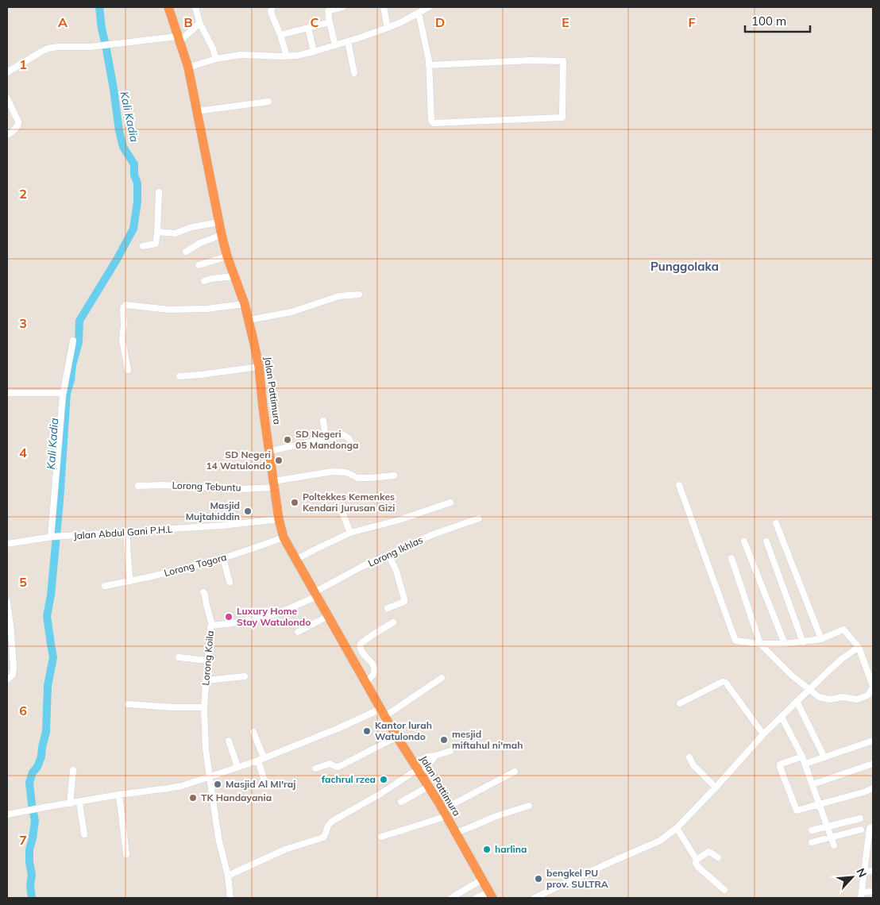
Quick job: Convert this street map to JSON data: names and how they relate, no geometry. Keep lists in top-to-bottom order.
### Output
{
  "streets": {
    "highway": ["Jalan Pattimura"],
    "street": [
      "Lorong Tebuntu",
      "Jalan Abdul Gani P.H.L",
      "Lorong Ikhlas",
      "Lorong Togora",
      "Lorong Koila"
    ]
  },
  "crossings": [
    ["Jalan Pattimura", "Lorong Tebuntu"],
    ["Jalan Pattimura", "Jalan Abdul Gani P.H.L"],
    ["Jalan Pattimura", "Lorong Ikhlas"],
    ["Jalan Pattimura", "Lorong Togora"],
    ["Jalan Pattimura", "Lorong Koila"],
    ["Lorong Ikhlas", "Lorong Koila"]
  ],
  "districts": ["Punggolaka"],
  "water": ["Kali Kadia"],
  "places": [
    "SD Negeri 05 Mandonga",
    "SD Negeri 14 Watulondo",
    "Poltekkes Kemenkes Kendari Jurusan Gizi",
    "Masjid Mujtahiddin",
    "Luxury Home Stay Watulondo",
    "Kantor lurah Watulondo",
    "mesjid miftahul ni'mah",
    "fachrul rzea",
    "Masjid Al MI'raj",
    "TK Handayania",
    "harlina",
    "bengkel PU prov. SULTRA"
  ],
  "scale_bar": "100 m",
  "north": "top right",
  "grid": {
    "columns": [
      "A",
      "B",
      "C",
      "D",
      "E",
      "F"
    ],
    "rows": [
      "1",
      "2",
      "3",
      "4",
      "5",
      "6",
      "7"
    ]
  }
}
